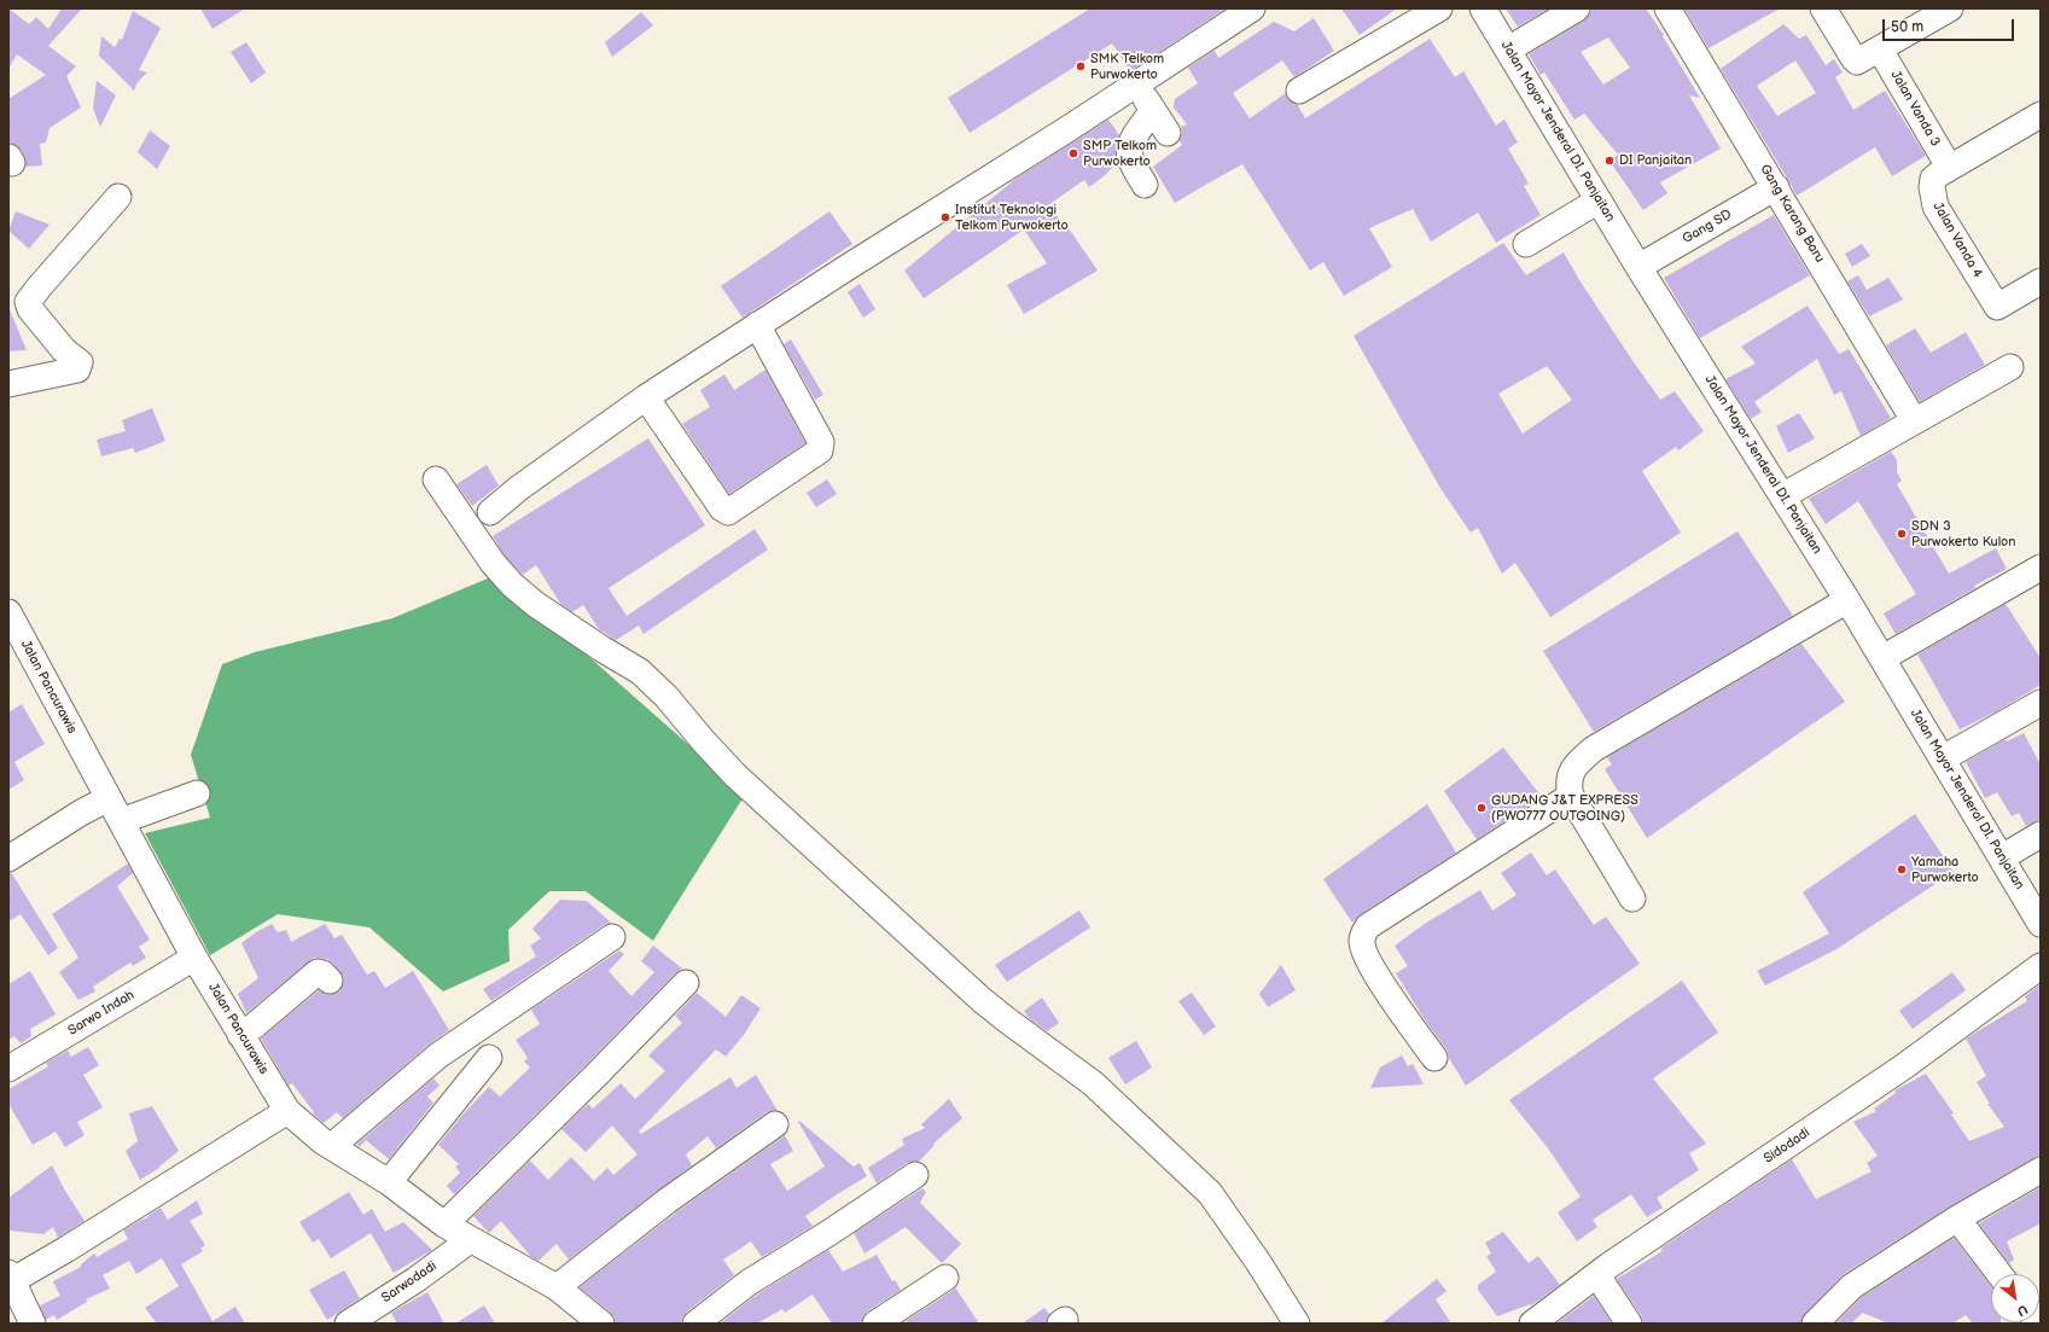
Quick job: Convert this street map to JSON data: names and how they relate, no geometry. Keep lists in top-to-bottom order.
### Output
{
  "streets": {
    "street": [
      "Jalan Vanda 3",
      "Jalan Mayor Jenderal DI. Panjaitan",
      "Gang Karang Baru",
      "Gang SD",
      "Jalan Vanda 4",
      "Jalan Pancurawis",
      "Sarwo Indah",
      "Sidodadi",
      "Sarwodadi"
    ]
  },
  "crossings": [
    ["Jalan Vanda 3", "Jalan Vanda 4"],
    ["Jalan Mayor Jenderal DI. Panjaitan", "Gang SD"],
    ["Gang Karang Baru", "Gang SD"],
    ["Jalan Pancurawis", "Sarwo Indah"],
    ["Jalan Pancurawis", "Sarwodadi"]
  ],
  "places": [
    "SMK Telkom Purwokerto",
    "SMP Telkom Purwokerto",
    "DI Panjaitan",
    "Institut Teknologi Telkom Purwokerto",
    "SDN 3 Purwokerto Kulon",
    "GUDANG J&T EXPRESS (PWO777 OUTGOING)",
    "Yamaha Purwokerto"
  ],
  "scale_bar": "50 m",
  "north": "bottom right"
}
